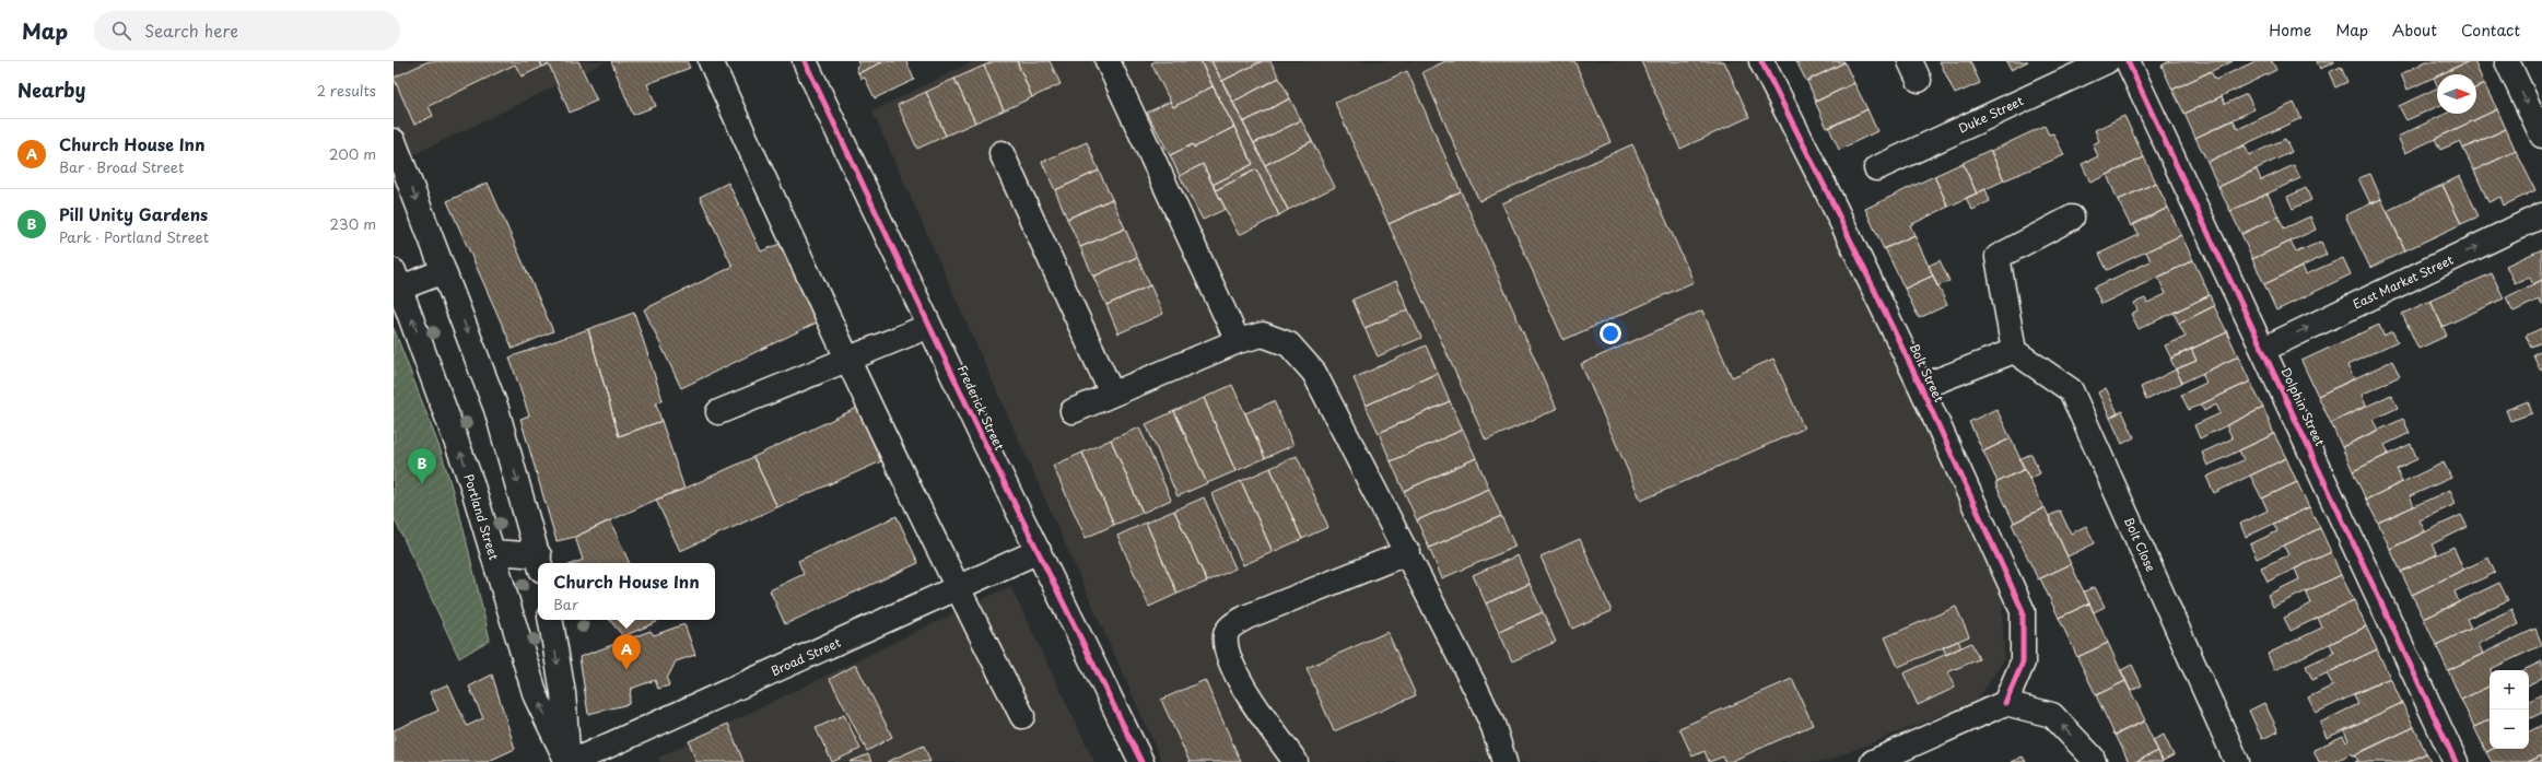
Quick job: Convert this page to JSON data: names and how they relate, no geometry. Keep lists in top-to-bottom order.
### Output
{
  "streets": {
    "street": [
      "Duke Street",
      "East Market Street",
      "Bolt Street",
      "Dolphin Street",
      "Frederick Street",
      "Portland Street",
      "Bolt Close",
      "Broad Street"
    ]
  },
  "crossings": [
    ["East Market Street", "Dolphin Street"],
    ["Frederick Street", "Broad Street"]
  ],
  "one_way": ["East Market Street"],
  "north": "right",
  "page": {
    "header": "Map",
    "search": "Search here",
    "nav": [
      "Home",
      "Map",
      "About",
      "Contact"
    ],
    "heading": ["Nearby", "2 results"],
    "list": [
      {
        "mark": "A",
        "name": "Church House Inn",
        "note": "Bar · Broad Street",
        "value": "200 m"
      },
      {
        "mark": "B",
        "name": "Pill Unity Gardens",
        "note": "Park · Portland Street",
        "value": "230 m"
      }
    ],
    "pins": ["B", "A"],
    "popup": ["Church House Inn", "Bar"],
    "map_buttons": ["+", "−"]
  }
}
